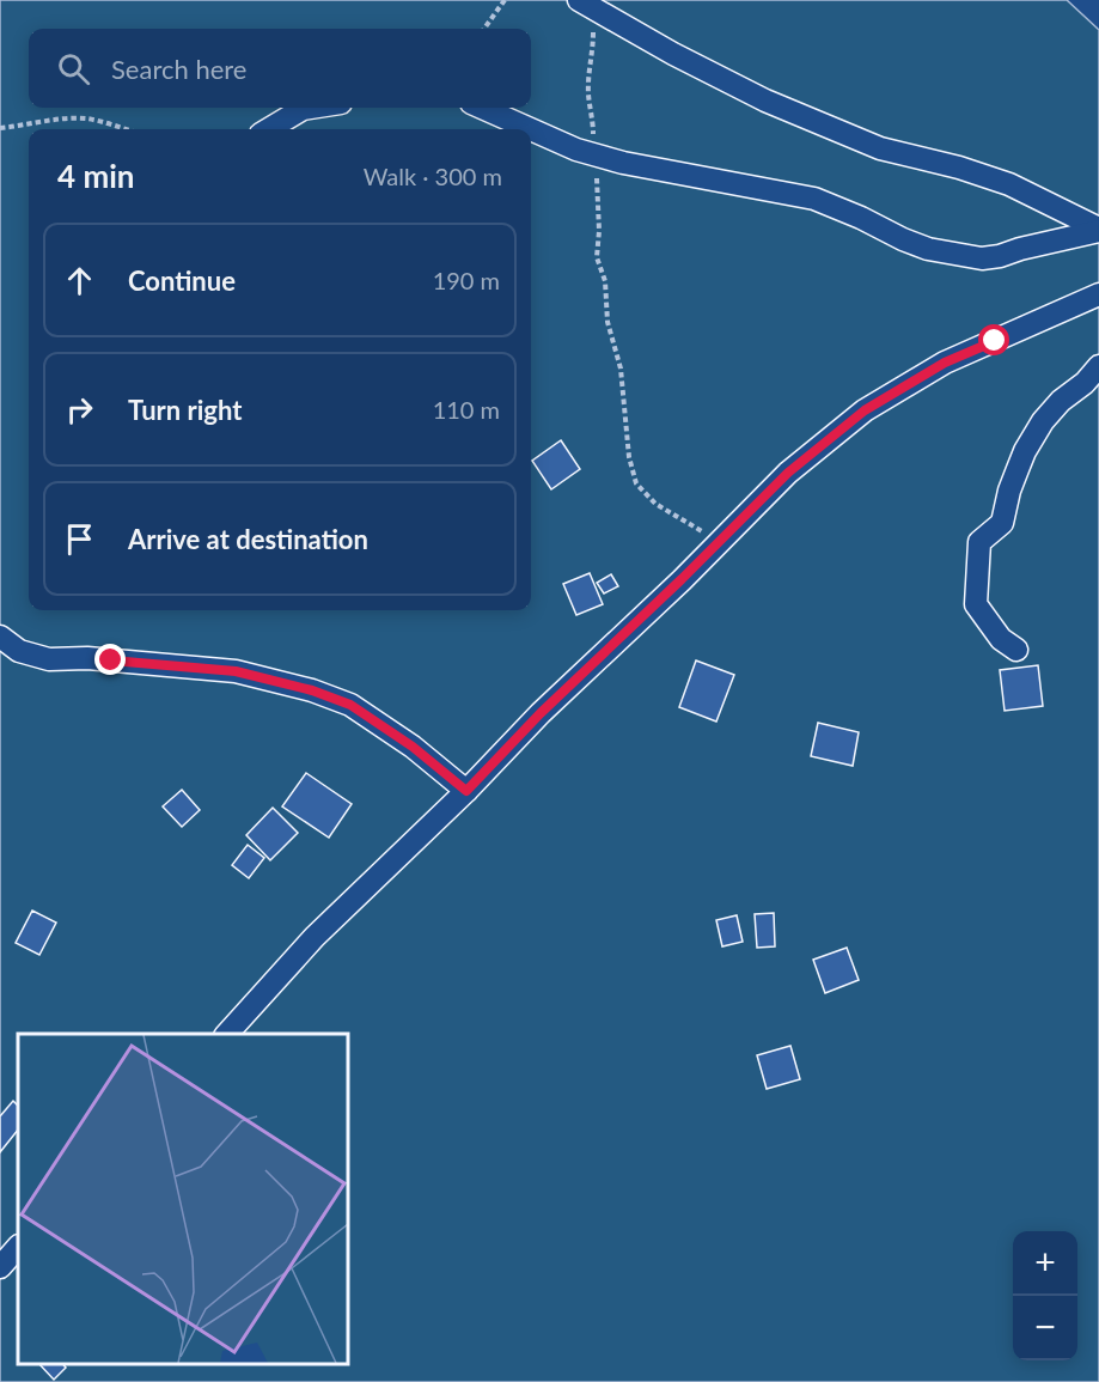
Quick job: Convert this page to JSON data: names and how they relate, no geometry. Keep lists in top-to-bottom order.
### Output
{
  "page": {
    "search": "Search here",
    "heading": ["4 min", "Walk · 300 m"],
    "list": [
      ["Continue", "190 m"],
      ["Turn right", "110 m"],
      "Arrive at destination"
    ],
    "map_buttons": ["+", "−"]
  }
}
